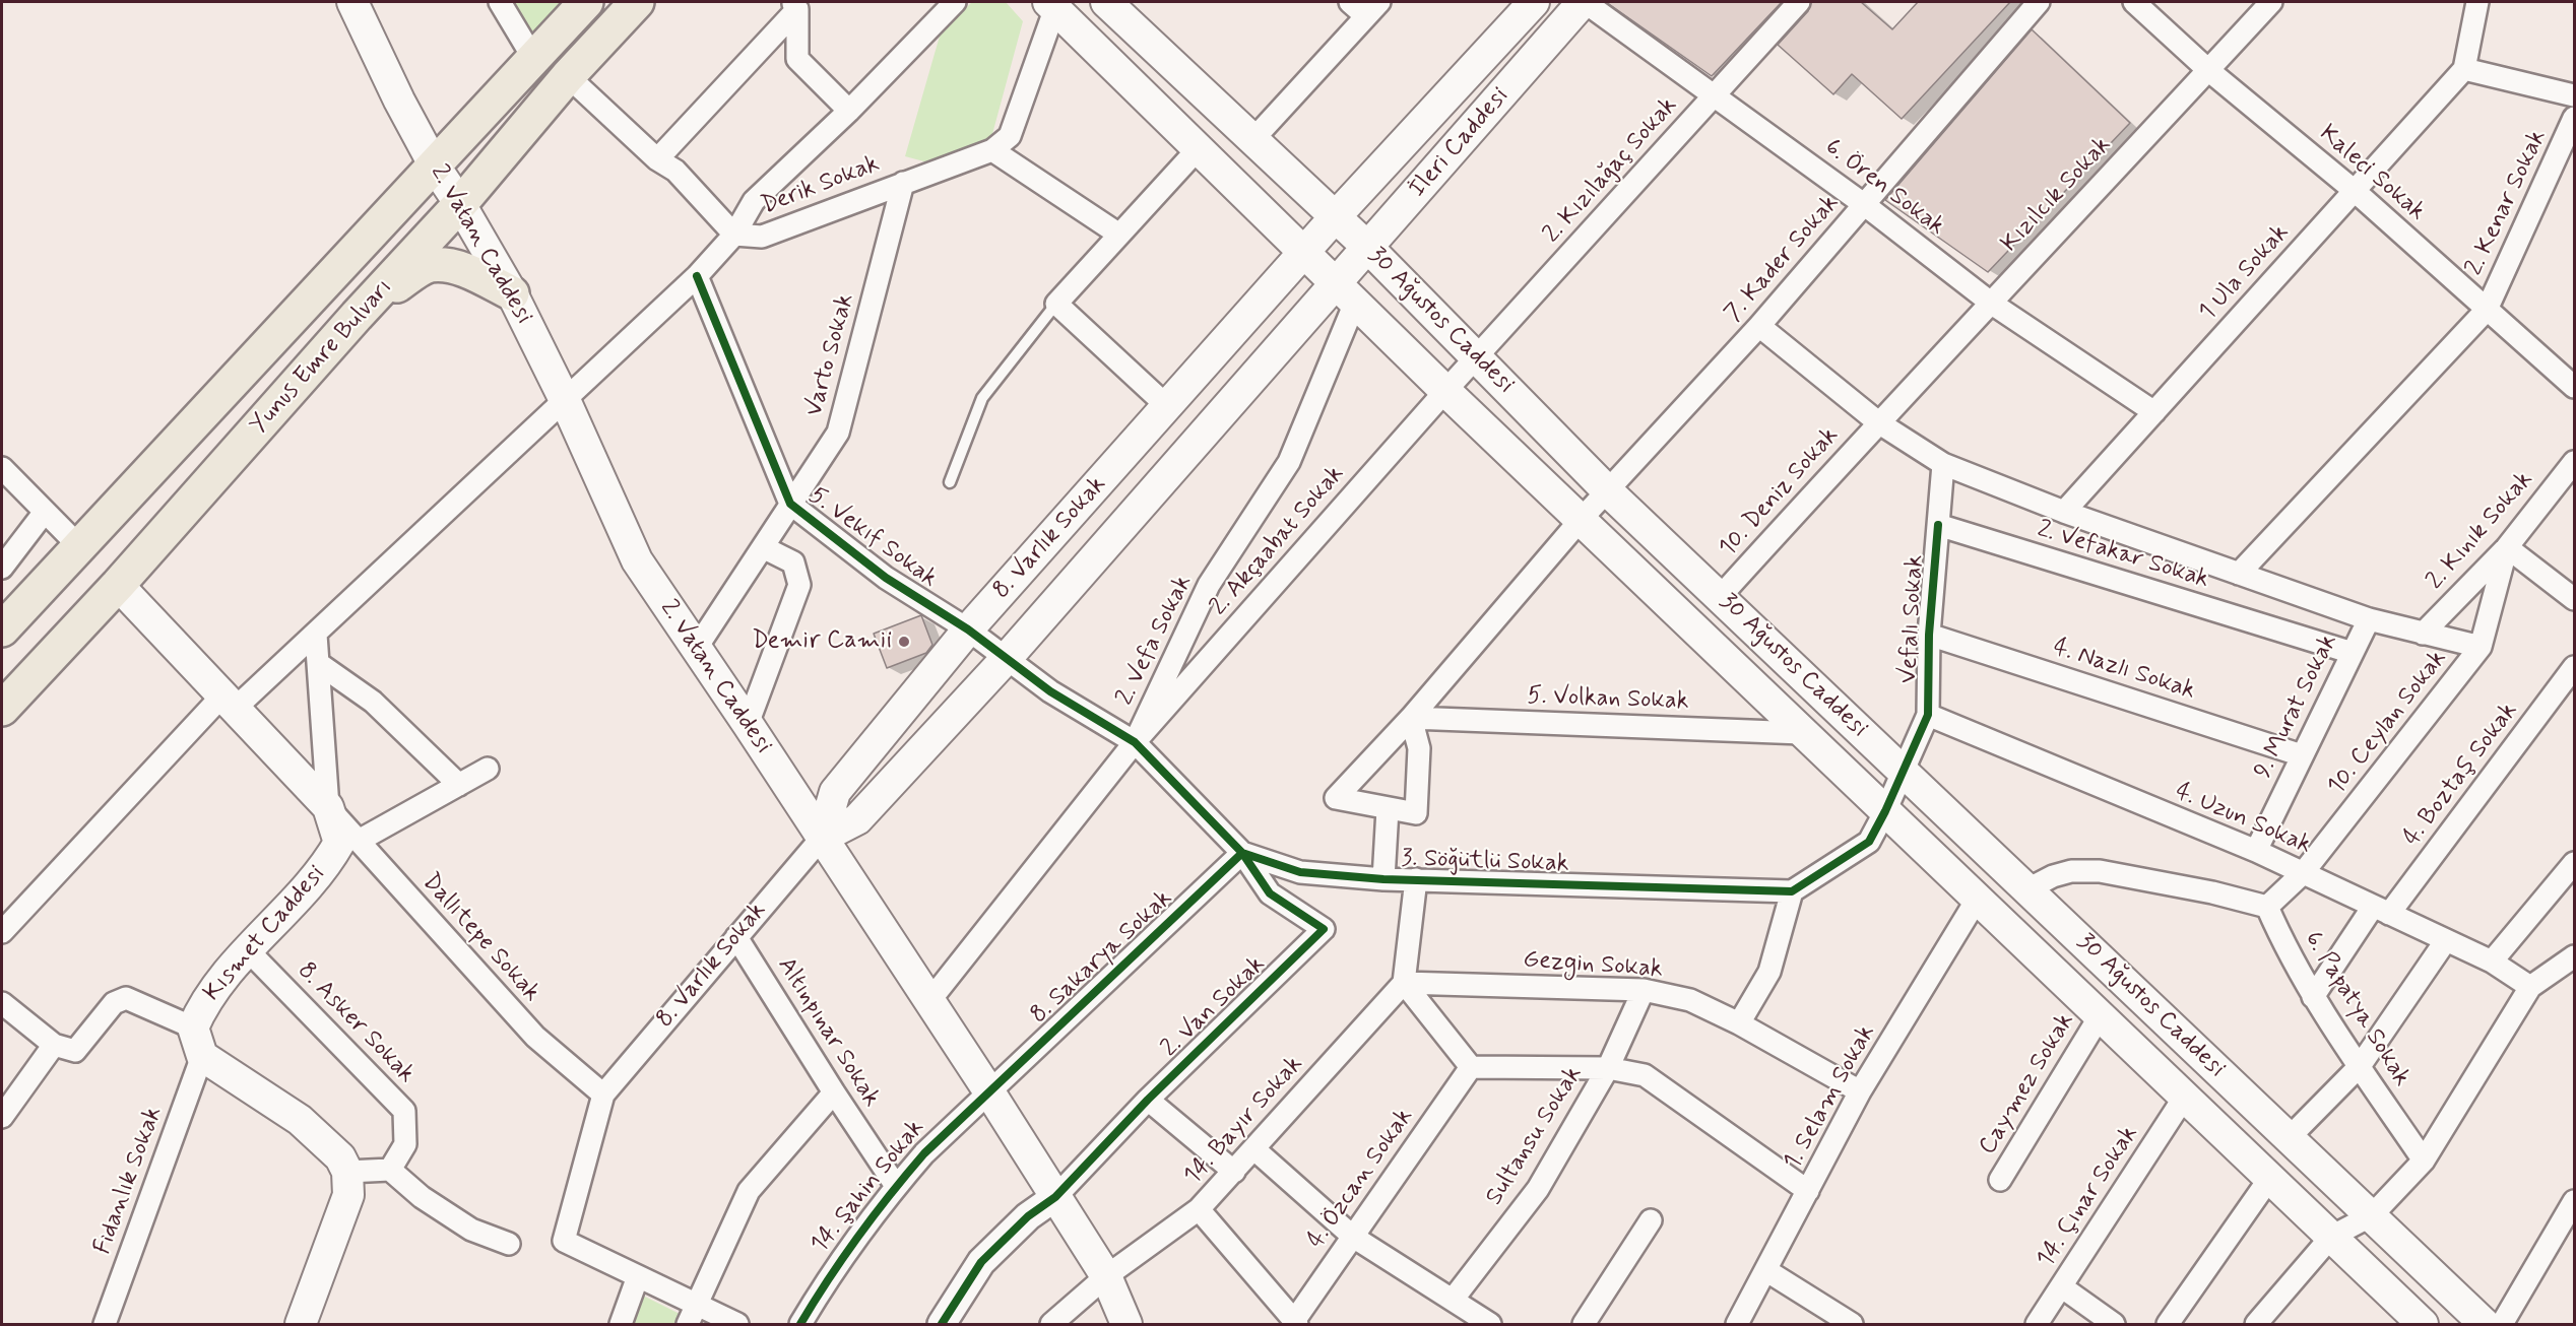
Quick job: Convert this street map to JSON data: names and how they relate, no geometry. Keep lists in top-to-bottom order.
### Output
{
  "streets": {
    "main road": [
      "İleri Caddesi",
      "2. Vatan Caddesi",
      "30 Ağustos Caddesi",
      "Yunus Emre Bulvarı",
      "8. Varlık Sokak",
      "Kısmet Caddesi"
    ],
    "street": [
      "2. Kızılağaç Sokak",
      "Kaleci Sokak",
      "Derik Sokak",
      "6. Ören Sokak",
      "Kızılcık Sokak",
      "2. Kenar Sokak",
      "7. Kader Sokak",
      "1 Ula Sokak",
      "Varto Sokak",
      "10. Deniz Sokak",
      "2. Kınık Sokak",
      "5. Vekıf Sokak",
      "2. Akçaabat Sokak",
      "2. Vefakar Sokak",
      "Vefalı Sokak",
      "2. Vefa Sokak",
      "4. Nazlı Sokak",
      "5. Volkan Sokak",
      "9. Murat Sokak",
      "10. Ceylan Sokak",
      "4. Boztaş Sokak",
      "4. Uzun Sokak",
      "3. Söğütlü Sokak",
      "Dallıtepe Sokak",
      "8. Sakarya Sokak",
      "Gezgin Sokak",
      "2. Van Sokak",
      "6. Papatya Sokak",
      "8. Asker Sokak",
      "Altınpınar Sokak",
      "Caymez Sokak",
      "1. Selam Sokak",
      "14. Bayır Sokak",
      "Sultansu Sokak",
      "4. Özcan Sokak",
      "Fidanlık Sokak",
      "14. Şahin Sokak",
      "14. Çınar Sokak"
    ]
  },
  "crossings": [
    ["İleri Caddesi", "6. Ören Sokak"],
    ["İleri Caddesi", "30 Ağustos Caddesi"],
    ["İleri Caddesi", "8. Varlık Sokak"],
    ["İleri Caddesi", "2. Vefa Sokak"],
    ["2. Kızılağaç Sokak", "6. Ören Sokak"],
    ["2. Kızılağaç Sokak", "30 Ağustos Caddesi"],
    ["2. Kızılağaç Sokak", "2. Akçaabat Sokak"],
    ["Kaleci Sokak", "Kızılcık Sokak"],
    ["Kaleci Sokak", "2. Kenar Sokak"],
    ["Kaleci Sokak", "1 Ula Sokak"],
    ["Derik Sokak", "2. Vatan Caddesi"],
    ["Derik Sokak", "30 Ağustos Caddesi"],
    ["Derik Sokak", "Varto Sokak"],
    ["Derik Sokak", "5. Vekıf Sokak"],
    ["Derik Sokak", "Kısmet Caddesi"],
    ["6. Ören Sokak", "Kızılcık Sokak"],
    ["6. Ören Sokak", "7. Kader Sokak"],
    ["6. Ören Sokak", "1 Ula Sokak"],
    ["Kızılcık Sokak", "10. Deniz Sokak"],
    ["2. Vatan Caddesi", "Varto Sokak"],
    ["2. Vatan Caddesi", "Yunus Emre Bulvarı"],
    ["2. Vatan Caddesi", "8. Varlık Sokak"],
    ["2. Vatan Caddesi", "2. Vefa Sokak"],
    ["2. Vatan Caddesi", "8. Sakarya Sokak"],
    ["2. Vatan Caddesi", "2. Van Sokak"],
    ["2. Vatan Caddesi", "14. Bayır Sokak"],
    ["2. Vatan Caddesi", "14. Şahin Sokak"],
    ["7. Kader Sokak", "30 Ağustos Caddesi"],
    ["30 Ağustos Caddesi", "10. Deniz Sokak"],
    ["30 Ağustos Caddesi", "8. Varlık Sokak"],
    ["30 Ağustos Caddesi", "2. Akçaabat Sokak"],
    ["30 Ağustos Caddesi", "2. Vefa Sokak"],
    ["30 Ağustos Caddesi", "5. Volkan Sokak"],
    ["30 Ağustos Caddesi", "Caymez Sokak"],
    ["30 Ağustos Caddesi", "1. Selam Sokak"],
    ["30 Ağustos Caddesi", "14. Çınar Sokak"],
    ["Varto Sokak", "5. Vekıf Sokak"],
    ["Yunus Emre Bulvarı", "Kısmet Caddesi"],
    ["2. Kınık Sokak", "10. Ceylan Sokak"],
    ["5. Vekıf Sokak", "8. Varlık Sokak"],
    ["5. Vekıf Sokak", "2. Akçaabat Sokak"],
    ["5. Vekıf Sokak", "2. Vefa Sokak"],
    ["5. Vekıf Sokak", "3. Söğütlü Sokak"],
    ["8. Varlık Sokak", "2. Vefa Sokak"],
    ["8. Varlık Sokak", "Dallıtepe Sokak"],
    ["8. Varlık Sokak", "Altınpınar Sokak"],
    ["2. Akçaabat Sokak", "2. Vefa Sokak"],
    ["2. Akçaabat Sokak", "3. Söğütlü Sokak"],
    ["2. Vefakar Sokak", "Vefalı Sokak"],
    ["2. Vefakar Sokak", "9. Murat Sokak"],
    ["Vefalı Sokak", "4. Nazlı Sokak"],
    ["Vefalı Sokak", "4. Uzun Sokak"],
    ["2. Vefa Sokak", "3. Söğütlü Sokak"],
    ["4. Nazlı Sokak", "9. Murat Sokak"],
    ["9. Murat Sokak", "4. Uzun Sokak"],
    ["10. Ceylan Sokak", "4. Uzun Sokak"],
    ["10. Ceylan Sokak", "6. Papatya Sokak"],
    ["4. Boztaş Sokak", "4. Uzun Sokak"],
    ["4. Boztaş Sokak", "6. Papatya Sokak"],
    ["3. Söğütlü Sokak", "8. Sakarya Sokak"],
    ["3. Söğütlü Sokak", "2. Van Sokak"],
    ["Kısmet Caddesi", "Dallıtepe Sokak"],
    ["Kısmet Caddesi", "8. Asker Sokak"],
    ["Kısmet Caddesi", "Fidanlık Sokak"],
    ["8. Sakarya Sokak", "2. Van Sokak"],
    ["8. Sakarya Sokak", "14. Şahin Sokak"],
    ["Gezgin Sokak", "1. Selam Sokak"],
    ["Gezgin Sokak", "14. Bayır Sokak"],
    ["Gezgin Sokak", "Sultansu Sokak"],
    ["Altınpınar Sokak", "14. Şahin Sokak"]
  ],
  "places": ["Demir Camii"]
}
